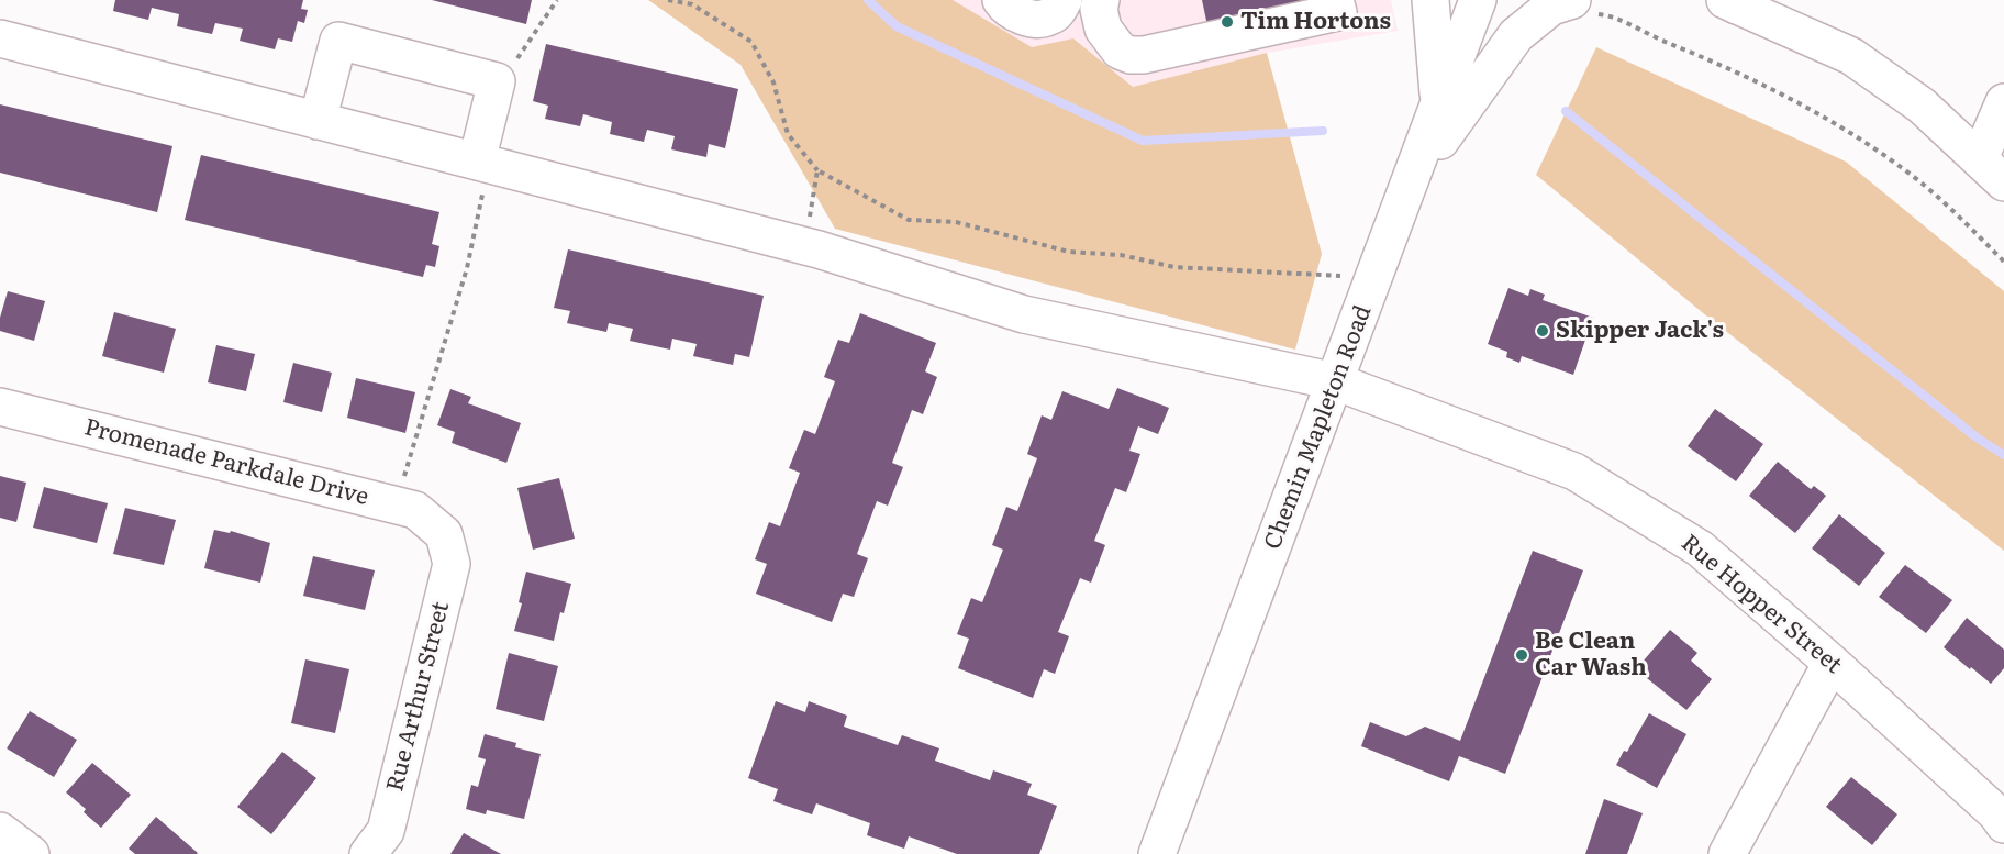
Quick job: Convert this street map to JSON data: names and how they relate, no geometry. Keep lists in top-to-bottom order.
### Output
{
  "streets": {
    "street": [
      "Chemin Mapleton Road",
      "Promenade Parkdale Drive",
      "Rue Hopper Street",
      "Rue Arthur Street"
    ]
  },
  "crossings": [
    ["Chemin Mapleton Road", "Rue Hopper Street"],
    ["Promenade Parkdale Drive", "Rue Arthur Street"]
  ],
  "places": ["Tim Hortons", "Skipper Jack's", "Be Clean Car Wash"]
}
